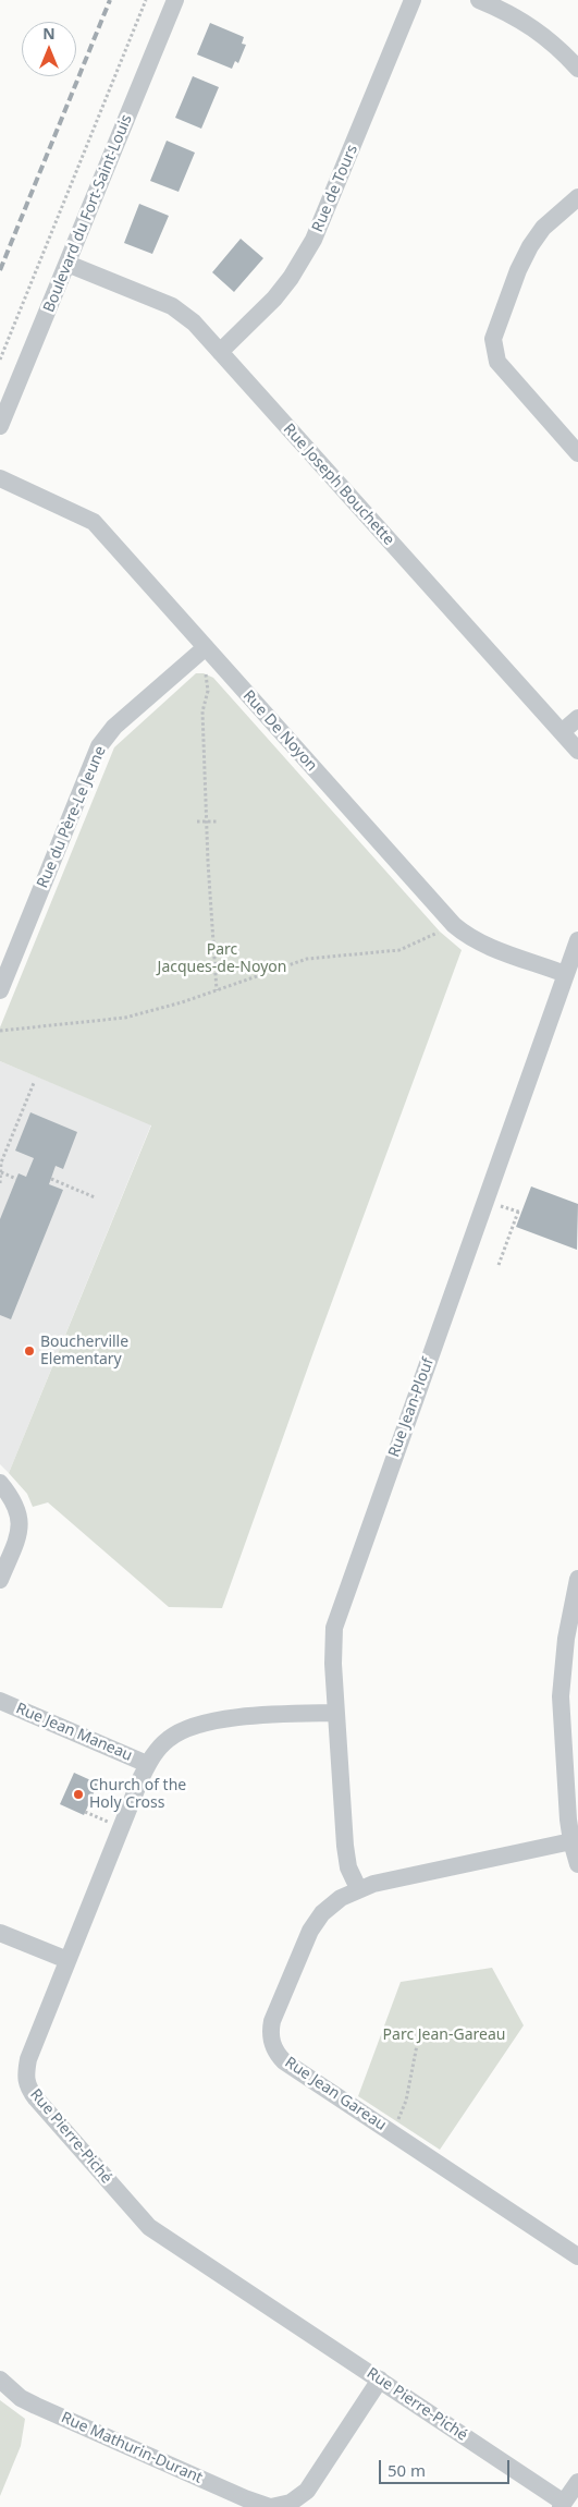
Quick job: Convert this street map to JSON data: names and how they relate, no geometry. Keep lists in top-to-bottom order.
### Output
{
  "streets": {
    "street": [
      "Rue de Tours",
      "Boulevard du Fort-Saint-Louis",
      "Rue Joseph Bouchette",
      "Rue De Noyon",
      "Rue du Père-Le Jeune",
      "Rue Jean-Plouf",
      "Rue Jean Maneau",
      "Rue Jean Gareau",
      "Rue Pierre-Piché",
      "Rue Mathurin-Durant"
    ]
  },
  "crossings": [
    ["Rue de Tours", "Rue Joseph Bouchette"],
    ["Boulevard du Fort-Saint-Louis", "Rue Joseph Bouchette"],
    ["Rue De Noyon", "Rue du Père-Le Jeune"],
    ["Rue De Noyon", "Rue Jean-Plouf"],
    ["Rue Jean-Plouf", "Rue Jean Gareau"],
    ["Rue Jean-Plouf", "Rue Pierre-Piché"],
    ["Rue Jean Maneau", "Rue Pierre-Piché"],
    ["Rue Pierre-Piché", "Rue Mathurin-Durant"]
  ],
  "parks": ["Parc Jacques-de-Noyon", "Parc Jean-Gareau"],
  "places": ["Boucherville Elementary", "Church of the Holy Cross"],
  "scale_bar": "50 m",
  "north": "top"
}
